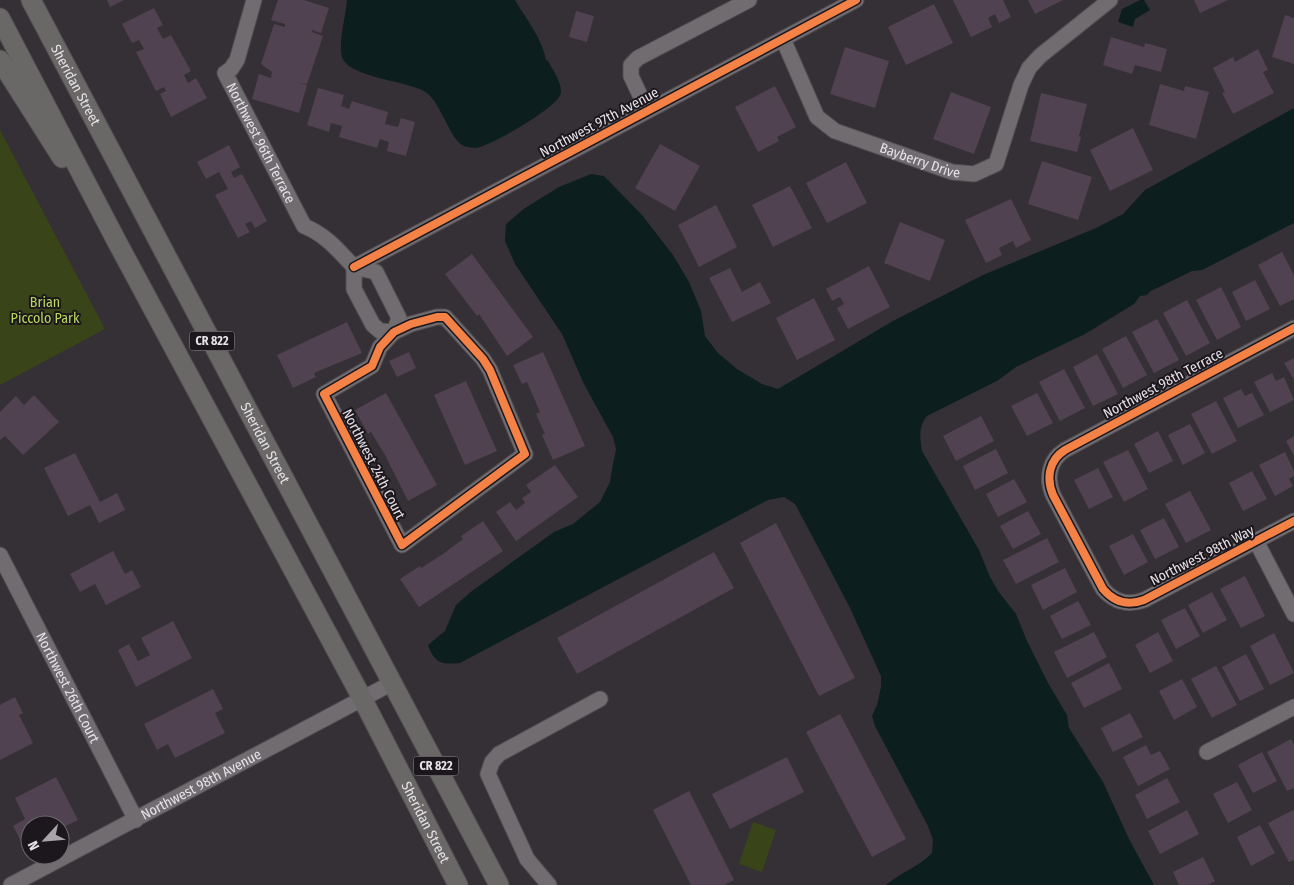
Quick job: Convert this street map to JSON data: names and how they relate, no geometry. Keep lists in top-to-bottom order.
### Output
{
  "streets": {
    "main road": ["Sheridan Street", "CR 822"],
    "street": [
      "Northwest 97th Avenue",
      "Northwest 96th Terrace",
      "Bayberry Drive",
      "Northwest 98th Terrace",
      "Northwest 24th Court",
      "Northwest 98th Way",
      "Northwest 26th Court",
      "Northwest 98th Avenue"
    ]
  },
  "crossings": [
    ["Sheridan Street", "Northwest 98th Avenue"],
    ["Northwest 97th Avenue", "Northwest 96th Terrace"],
    ["Northwest 97th Avenue", "Bayberry Drive"],
    ["Northwest 98th Terrace", "Northwest 98th Way"],
    ["Northwest 26th Court", "Northwest 98th Avenue"]
  ],
  "parks": ["Brian Piccolo Park"],
  "north": "bottom left"
}
